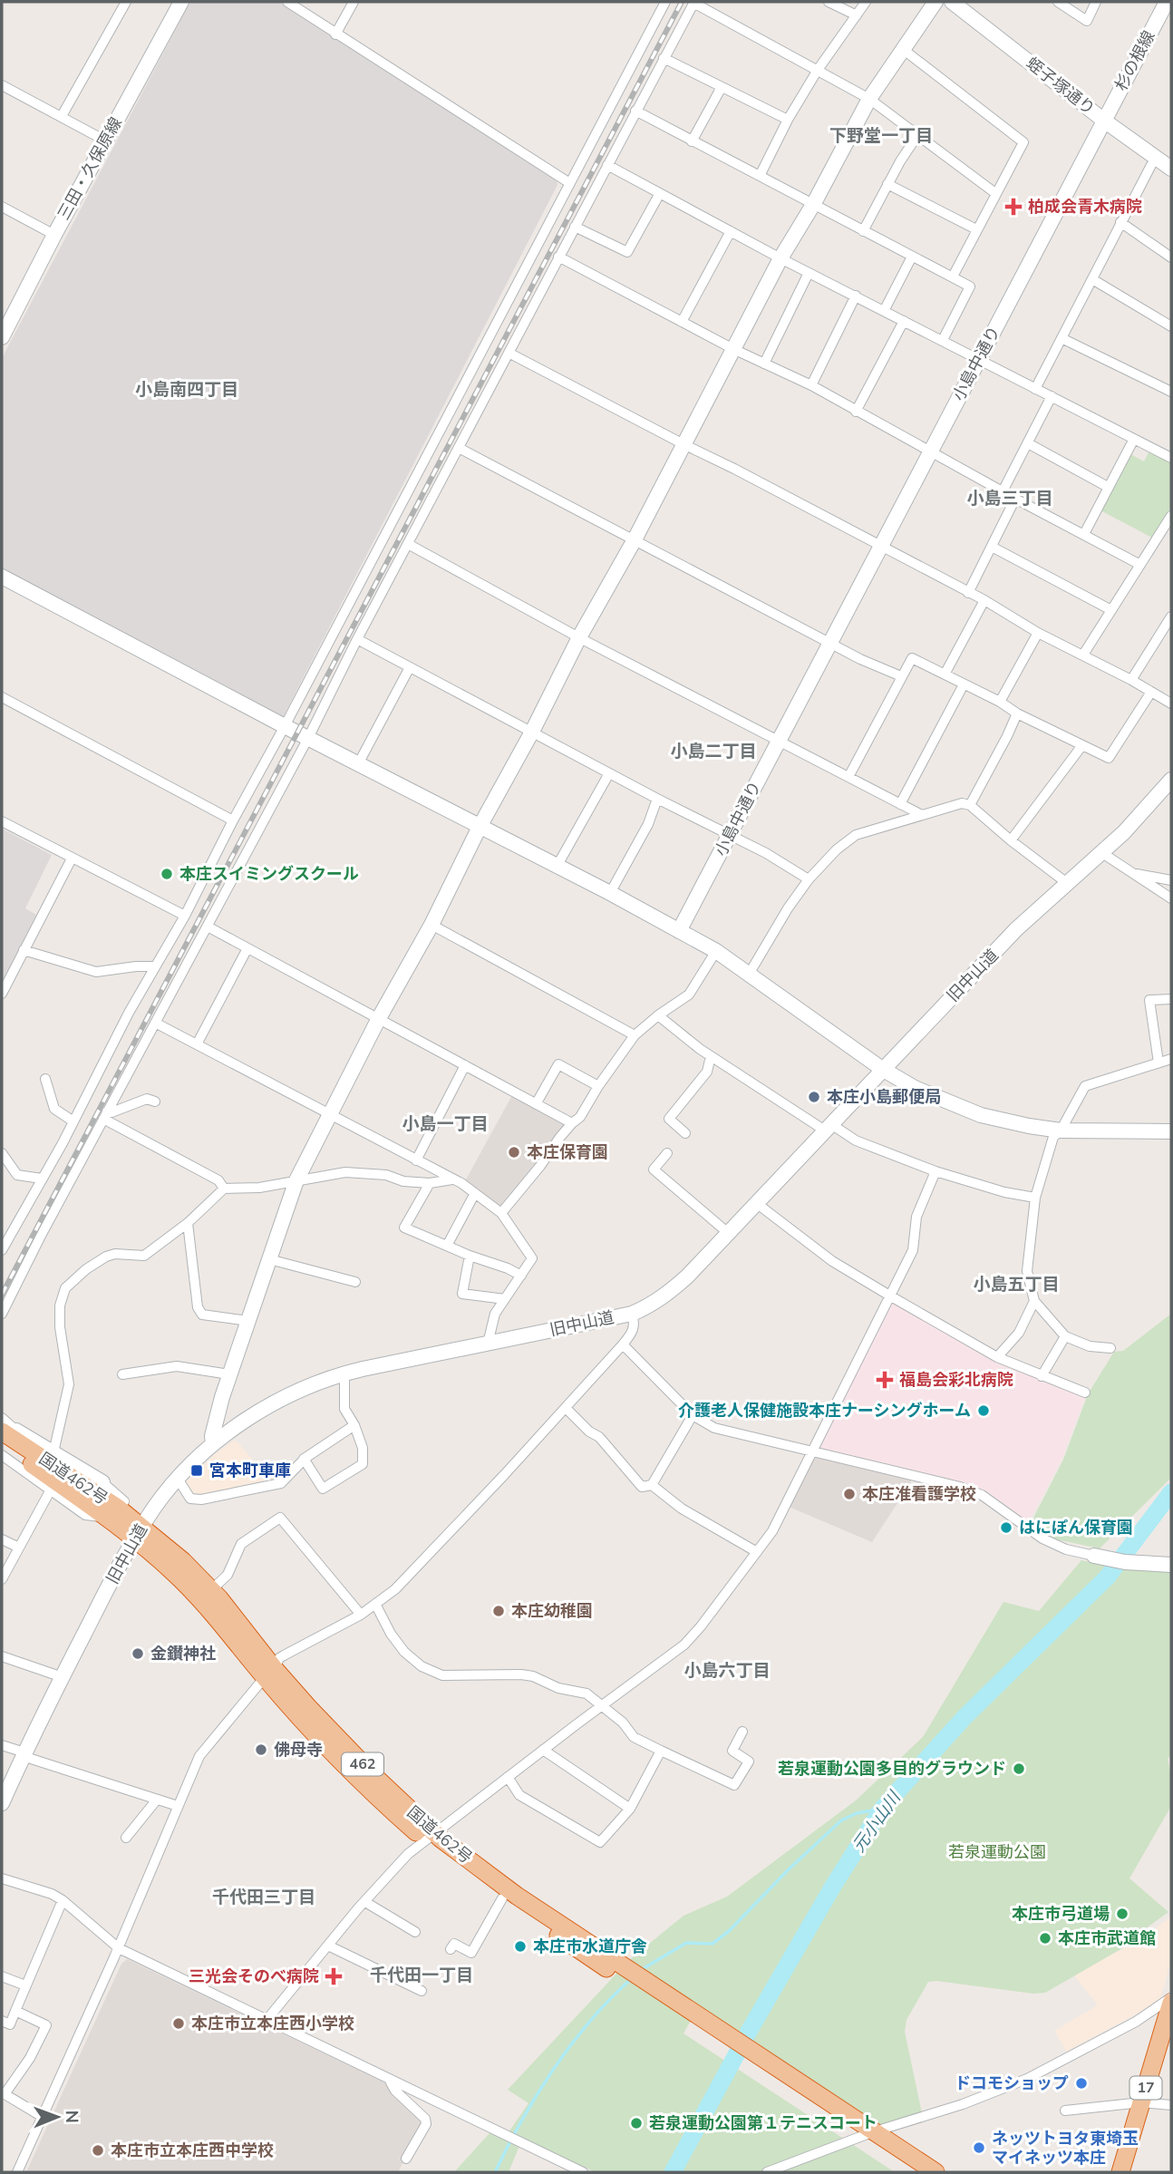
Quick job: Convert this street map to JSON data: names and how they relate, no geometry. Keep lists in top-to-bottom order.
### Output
{
  "streets": {
    "highway": ["国道462号", "462", "17"],
    "street": [
      "杉の根線",
      "蛭子塚通り",
      "三田・久保原線",
      "小島中通り",
      "旧中山道"
    ]
  },
  "crossings": [
    ["杉の根線", "蛭子塚通り"],
    ["杉の根線", "小島中通り"],
    ["蛭子塚通り", "小島中通り"],
    ["旧中山道", "国道462号"]
  ],
  "districts": [
    "下野堂一丁目",
    "小島南四丁目",
    "小島三丁目",
    "小島二丁目",
    "小島一丁目",
    "小島五丁目",
    "小島六丁目",
    "千代田三丁目",
    "千代田一丁目"
  ],
  "water": ["元小山川"],
  "parks": ["若泉運動公園"],
  "places": {
    "health": ["柏成会青木病院", "福島会彩北病院", "三光会そのべ病院"],
    "other": [
      "本庄スイミングスクール",
      "本庄小島郵便局",
      "本庄保育園",
      "介護老人保健施設本庄ナーシングホーム",
      "本庄准看護学校",
      "はにぽん保育園",
      "本庄幼稚園",
      "金鑚神社",
      "佛母寺",
      "若泉運動公園多目的グラウンド",
      "本庄市弓道場",
      "本庄市武道館",
      "本庄市水道庁舎",
      "本庄市立本庄西小学校",
      "ドコモショップ",
      "若泉運動公園第１テニスコート",
      "ネッツトヨタ東埼玉 マイネッツ本庄",
      "本庄市立本庄西中学校"
    ],
    "transit": ["宮本町車庫"]
  },
  "north": "right"
}
